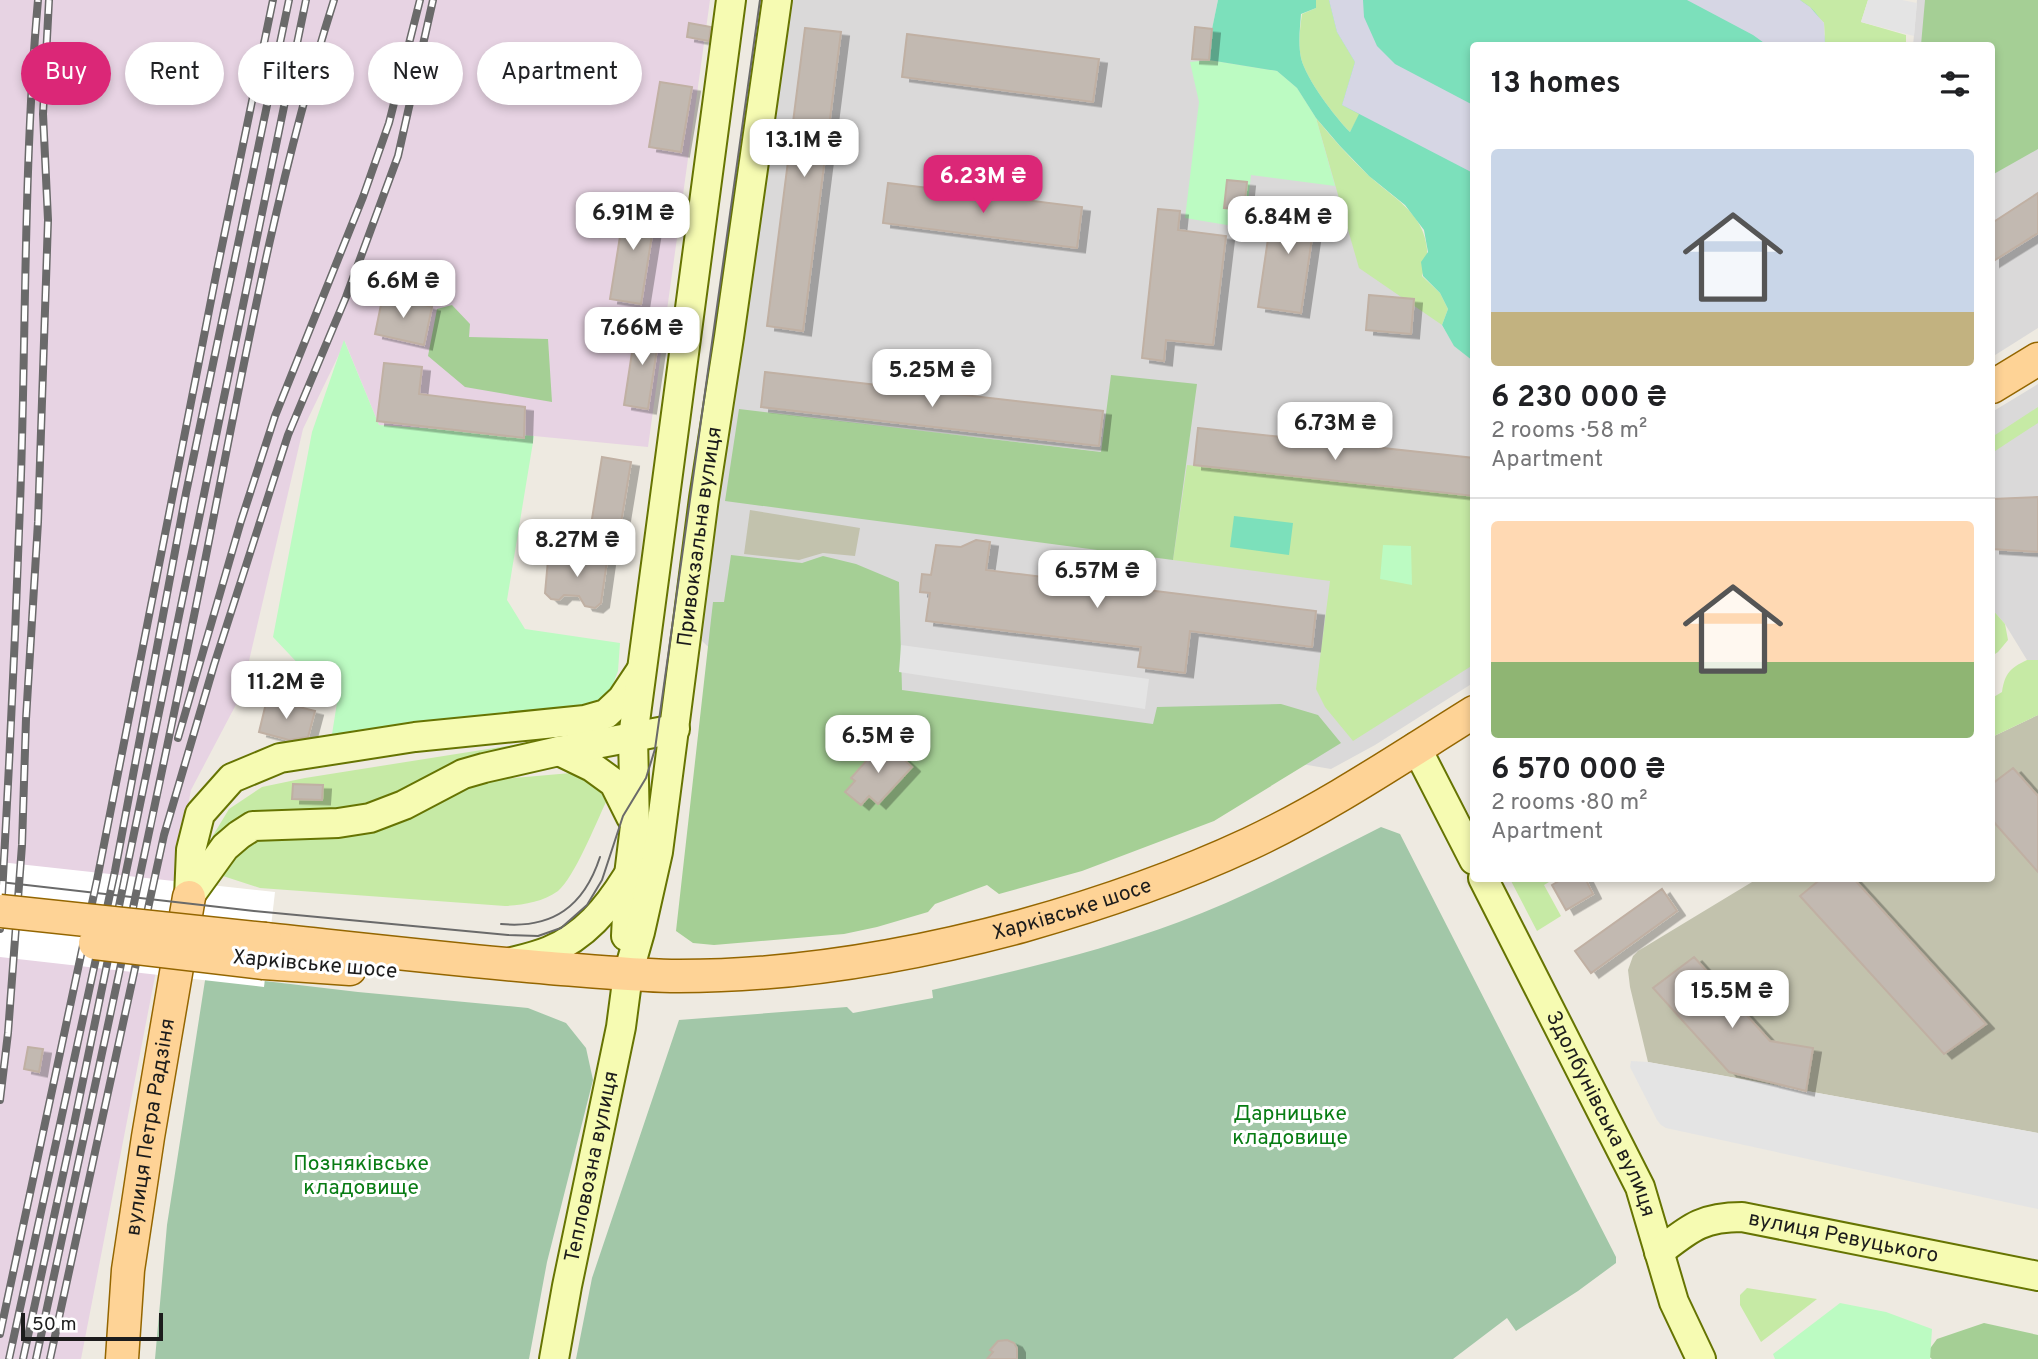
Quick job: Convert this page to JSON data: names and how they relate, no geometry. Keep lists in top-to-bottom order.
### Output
{
  "streets": {
    "main road": [
      "Привокзальна вулиця",
      "Харківське шосе",
      "Здолбунівська вулиця",
      "вулиця Петра Радзіня",
      "Тепловозна вулиця",
      "вулиця Ревуцького"
    ]
  },
  "crossings": [
    ["Привокзальна вулиця", "Харківське шосе"],
    ["Привокзальна вулиця", "вулиця Петра Радзіня"],
    ["Привокзальна вулиця", "Тепловозна вулиця"],
    ["Харківське шосе", "Тепловозна вулиця"],
    ["Здолбунівська вулиця", "вулиця Ревуцького"]
  ],
  "parks": ["Дарницьке кладовище", "Позняківське кладовище"],
  "scale_bar": "50 m",
  "page": {
    "chip": [
      "Buy",
      "Rent",
      "Filters",
      "New",
      "Apartment"
    ],
    "heading": "13 homes",
    "price": [
      "13.1M ₴",
      "6.23M ₴",
      "6.91M ₴",
      "6.84M ₴",
      "6.6M ₴",
      "7.66M ₴",
      "5.25M ₴",
      "6.73M ₴",
      "8.27M ₴",
      "6.57M ₴",
      "11.2M ₴",
      "6.5M ₴",
      "15.5M ₴"
    ],
    "list": [
      {
        "name": "6 230 000 ₴",
        "note": "2 rooms · 58 m² · Apartment"
      },
      {
        "name": "6 570 000 ₴",
        "note": "2 rooms · 80 m² · Apartment"
      }
    ],
    "scale": "50 m"
  }
}
